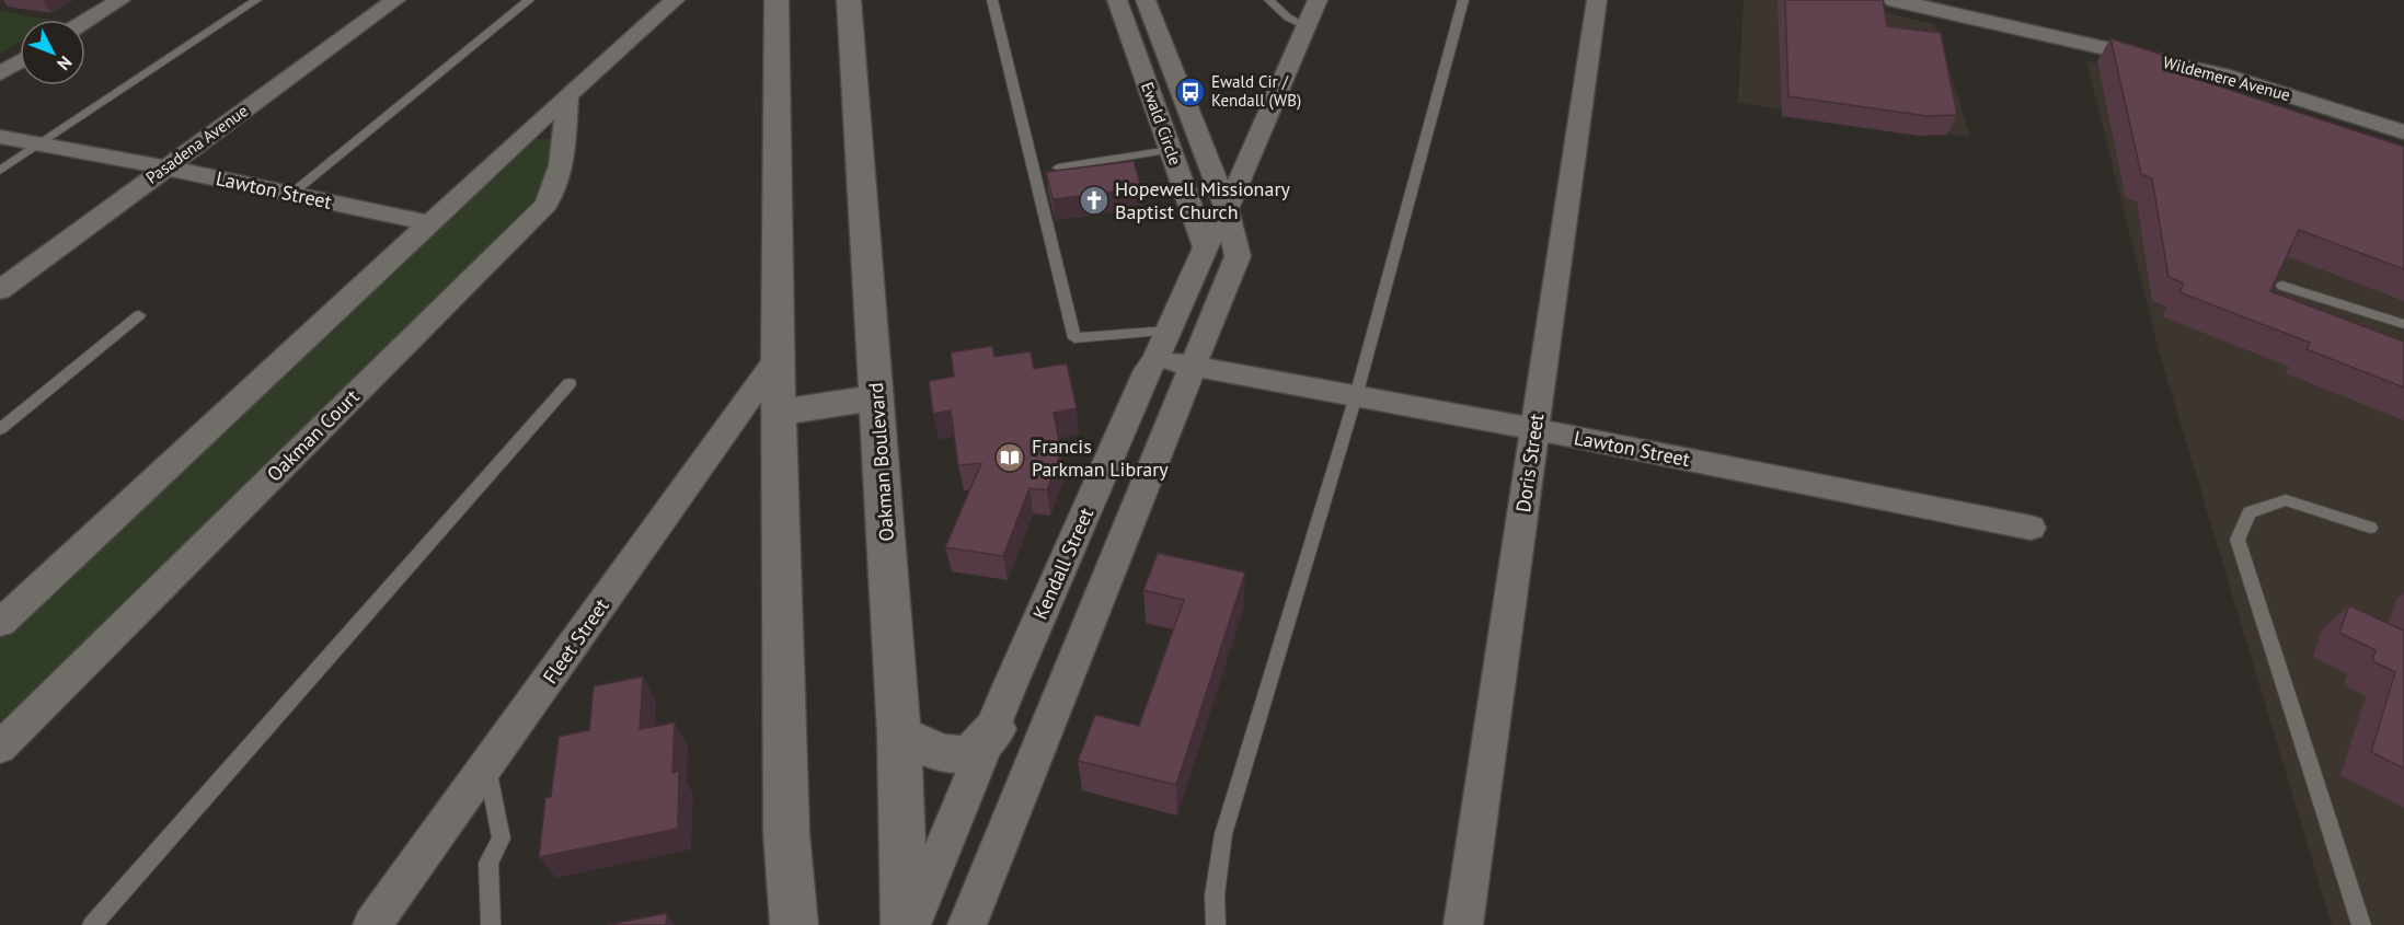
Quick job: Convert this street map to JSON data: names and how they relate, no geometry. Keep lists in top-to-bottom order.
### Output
{
  "streets": {
    "street": [
      "Wildemere Avenue",
      "Ewald Circle",
      "Pasadena Avenue",
      "Lawton Street",
      "Oakman Court",
      "Oakman Boulevard",
      "Doris Street",
      "Kendall Street",
      "Fleet Street"
    ]
  },
  "crossings": [
    ["Ewald Circle", "Kendall Street"],
    ["Pasadena Avenue", "Lawton Street"],
    ["Lawton Street", "Doris Street"],
    ["Lawton Street", "Kendall Street"]
  ],
  "places": {
    "bus stop": ["Ewald Cir / Kendall (WB)"],
    "church": ["Hopewell Missionary Baptist Church"],
    "library": ["Francis Parkman Library"]
  },
  "north": "bottom right"
}
